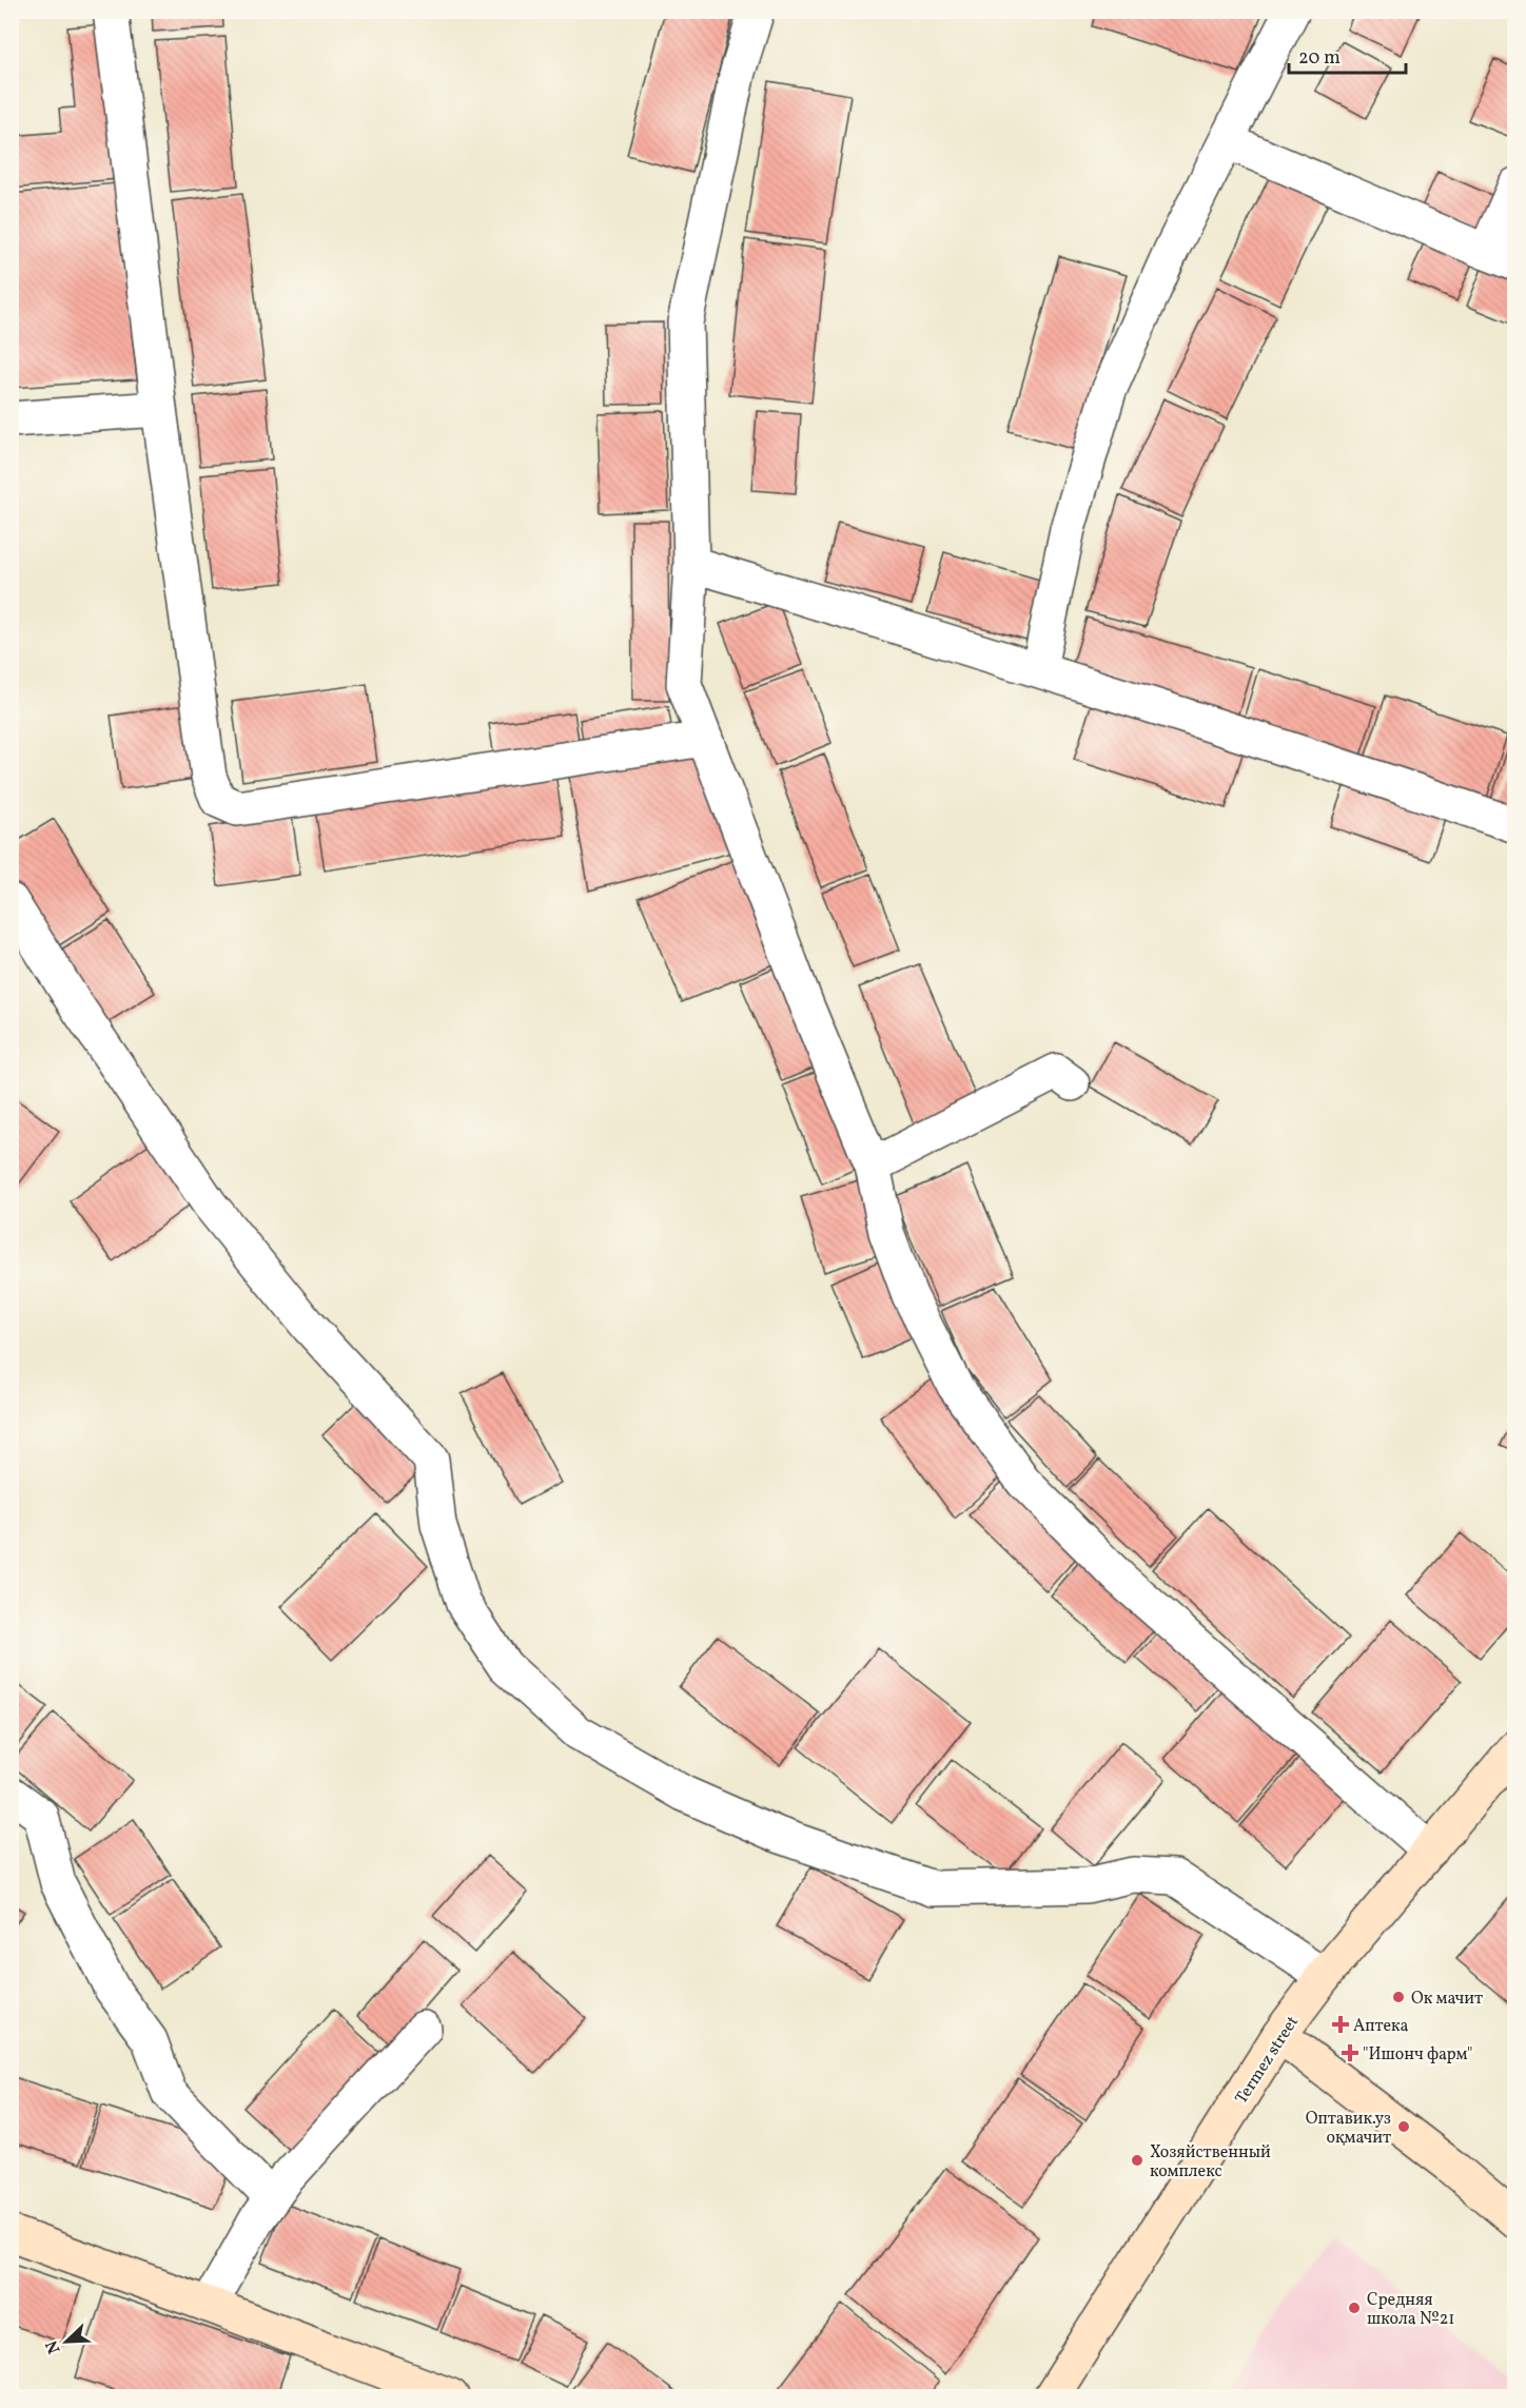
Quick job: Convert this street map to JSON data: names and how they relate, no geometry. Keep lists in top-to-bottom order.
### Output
{
  "streets": {
    "main road": ["Termez street"]
  },
  "places": {
    "other": [
      "Ок мачит",
      "Оптавик.уз оқмачит",
      "Хозяйственный комплекс",
      "Средняя школа №21"
    ],
    "health": ["Аптека", "\"Ишонч фарм\""]
  },
  "scale_bar": "20 m",
  "north": "bottom left"
}
